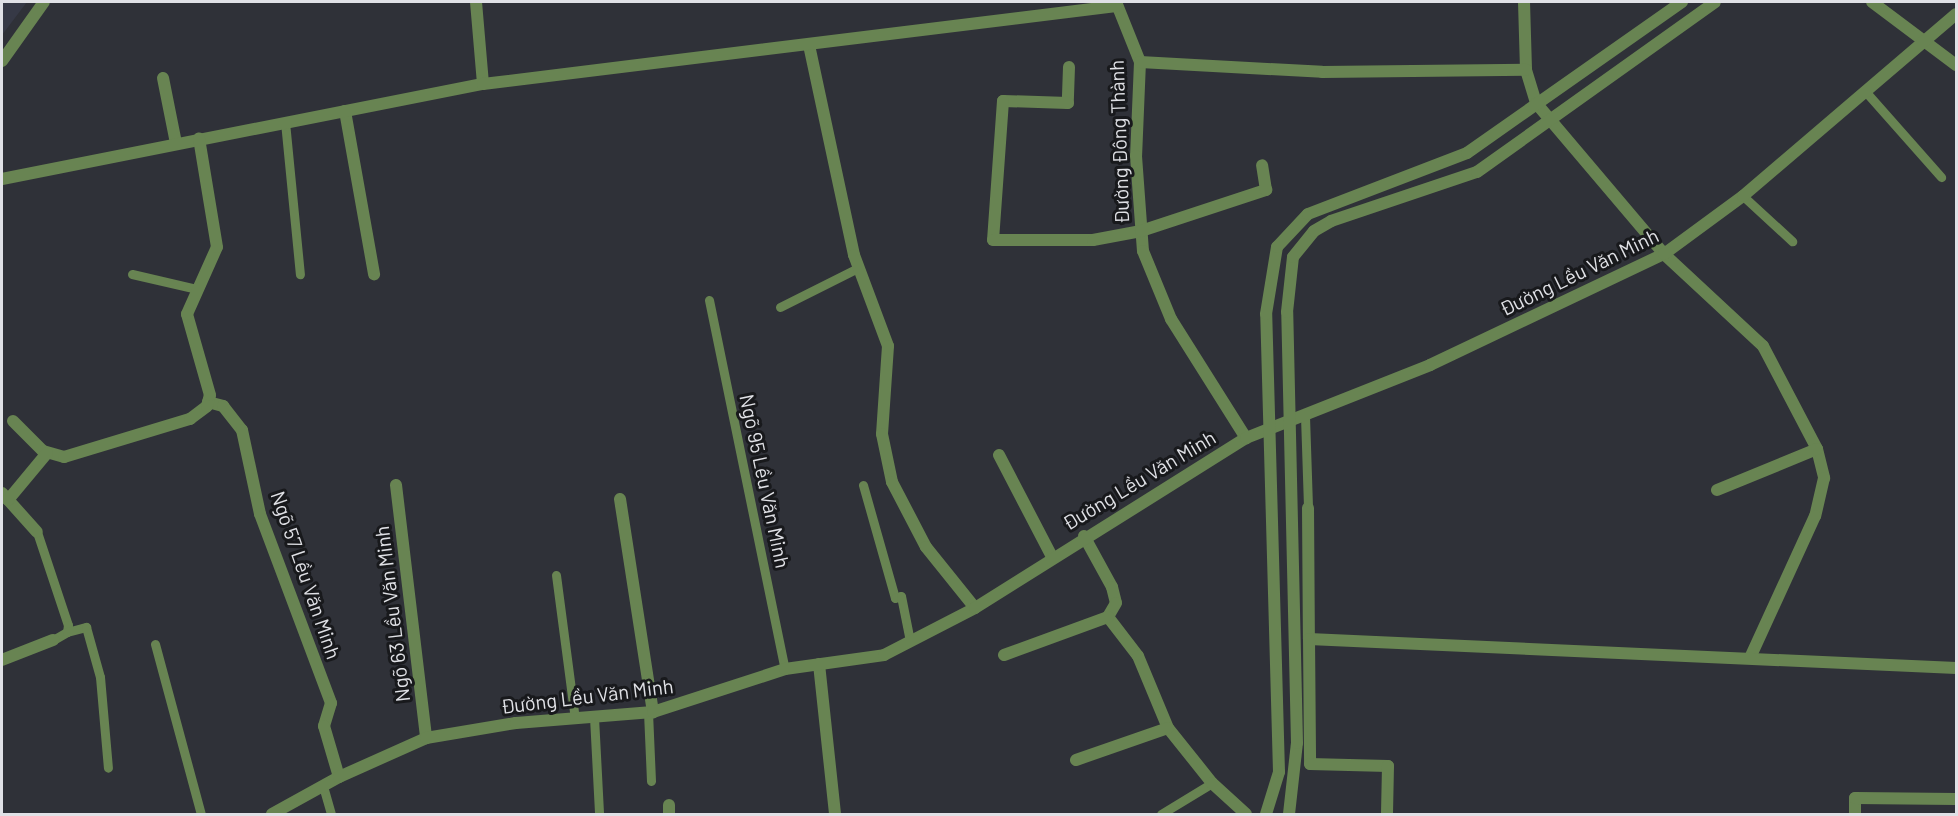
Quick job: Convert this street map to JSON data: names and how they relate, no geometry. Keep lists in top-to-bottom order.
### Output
{
  "streets": {
    "street": [
      "Đường Đông Thành",
      "Đường Lều Văn Minh",
      "Ngõ 57 Lều Văn Minh",
      "Ngõ 63 Lều Văn Minh"
    ],
    "lane": ["Ngõ 95 Lều Văn Minh"]
  },
  "crossings": [
    ["Đường Đông Thành", "Đường Lều Văn Minh"],
    ["Đường Lều Văn Minh", "Ngõ 95 Lều Văn Minh"],
    ["Đường Lều Văn Minh", "Ngõ 57 Lều Văn Minh"],
    ["Đường Lều Văn Minh", "Ngõ 63 Lều Văn Minh"]
  ]
}
